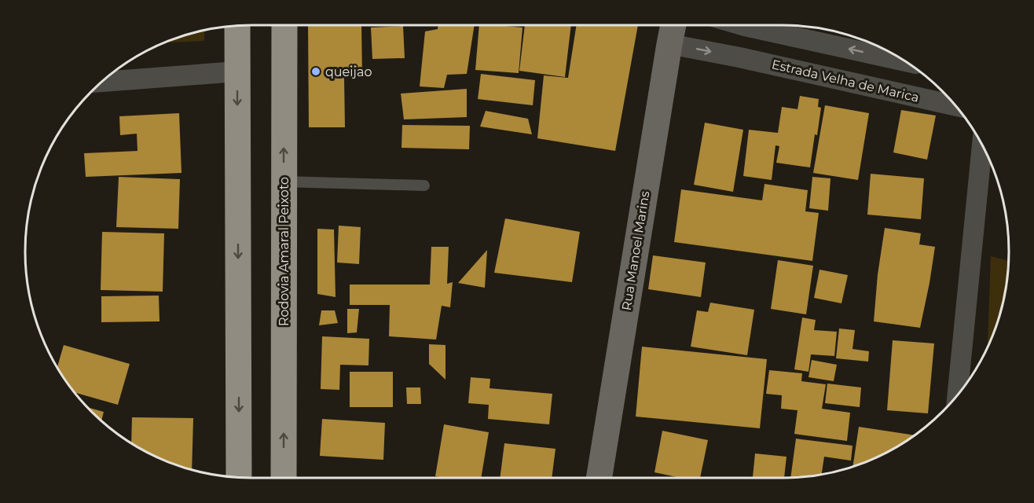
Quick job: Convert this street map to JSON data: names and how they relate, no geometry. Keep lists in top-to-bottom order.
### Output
{
  "streets": {
    "highway": ["Rodovia Amaral Peixoto"],
    "main road": ["Rua Manoel Marins"],
    "street": ["Estrada Velha de Marica"]
  },
  "crossings": [
    ["Estrada Velha de Marica", "Rua Manoel Marins"]
  ],
  "places": ["queijao"]
}
